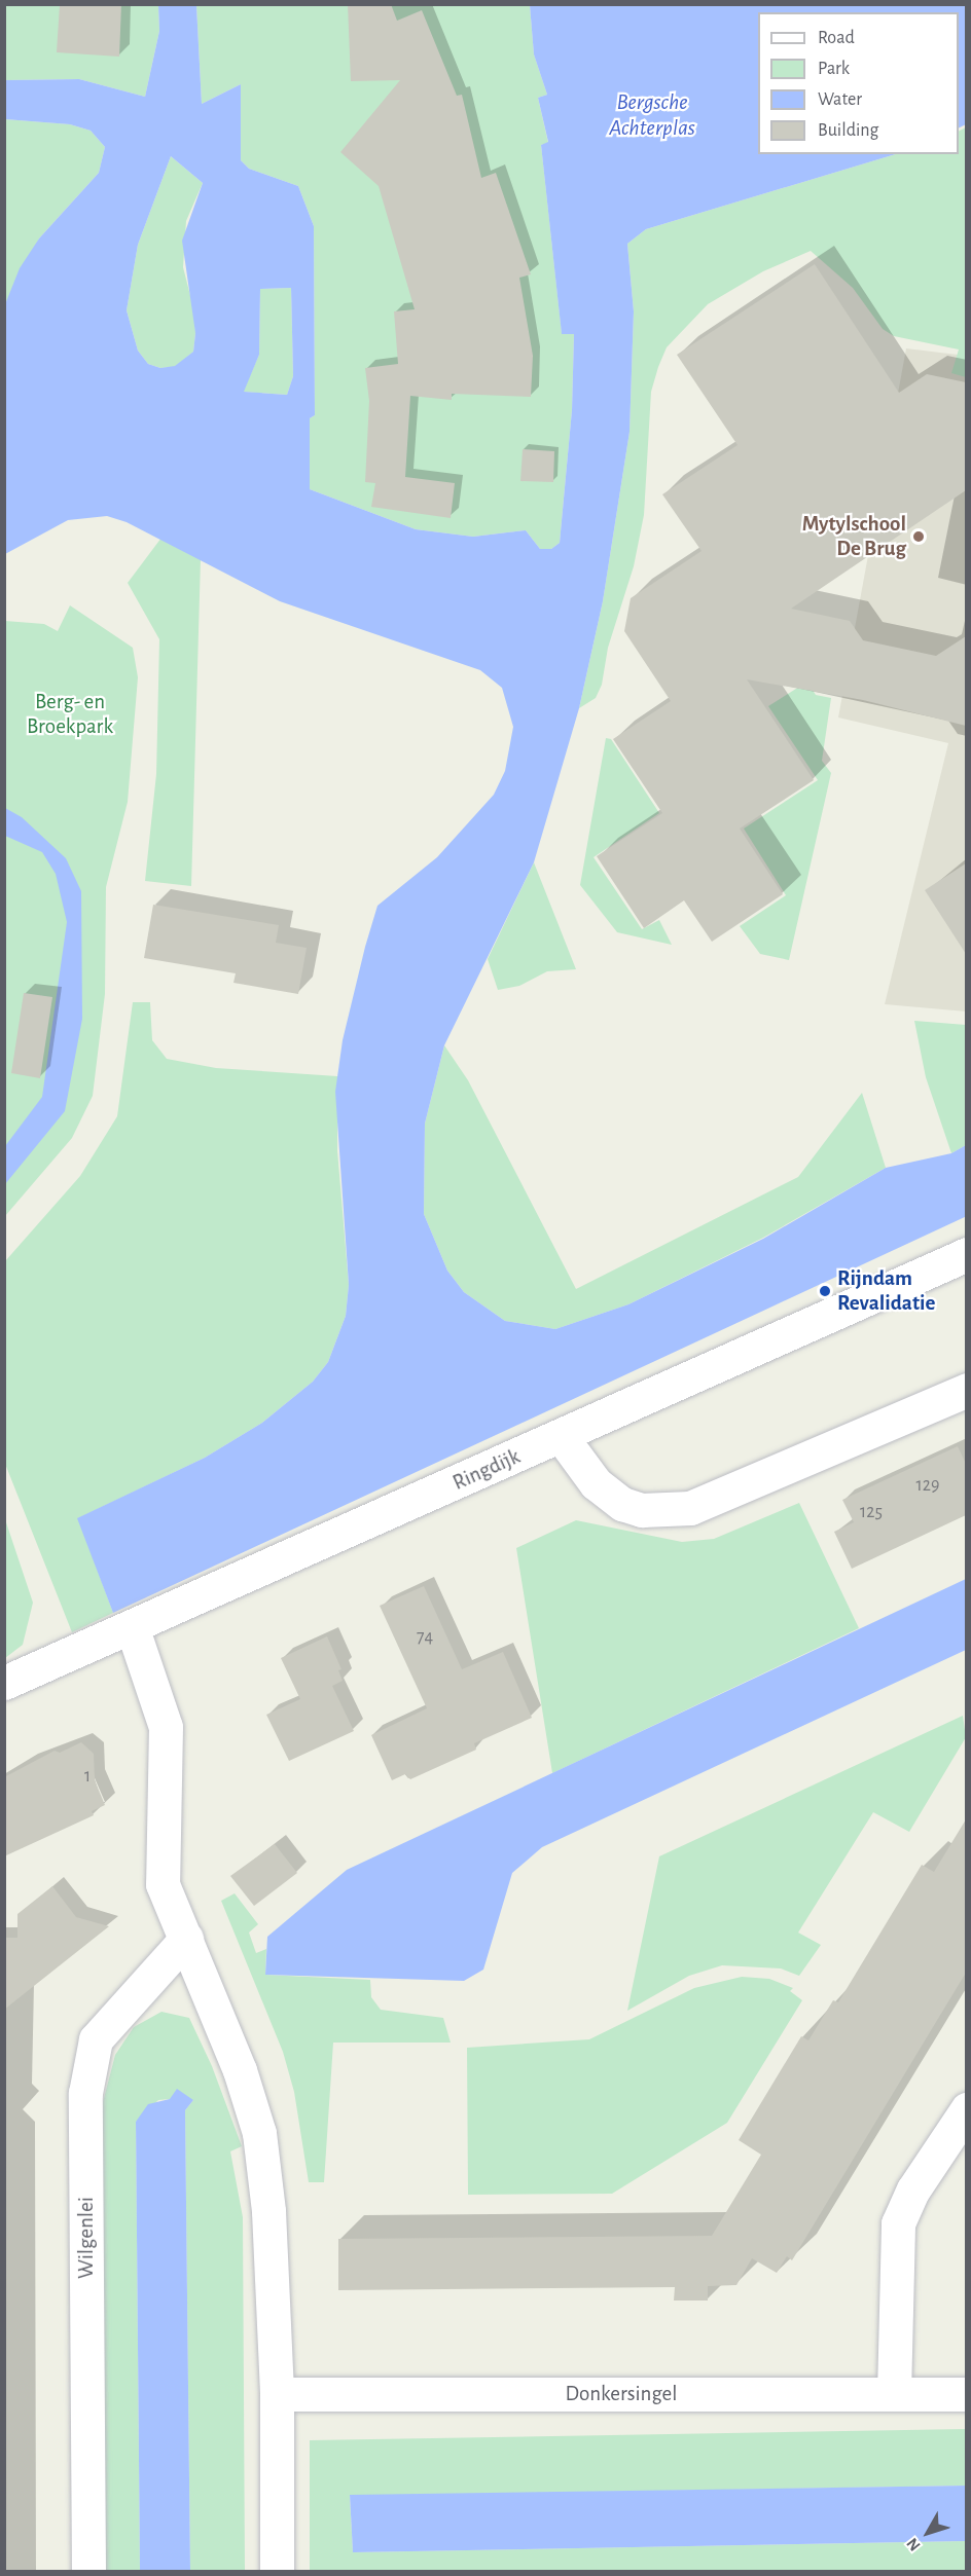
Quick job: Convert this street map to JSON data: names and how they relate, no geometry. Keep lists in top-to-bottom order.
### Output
{
  "streets": {
    "street": ["Ringdijk", "Wilgenlei", "Donkersingel"]
  },
  "water": ["Bergsche Achterplas"],
  "parks": ["Berg- en Broekpark"],
  "places": ["Mytylschool De Brug", "Rijndam Revalidatie"],
  "house_numbers": [
    "129",
    "125",
    "74",
    "1"
  ],
  "legend": [
    "Road",
    "Park",
    "Water",
    "Building"
  ],
  "north": "bottom left"
}
